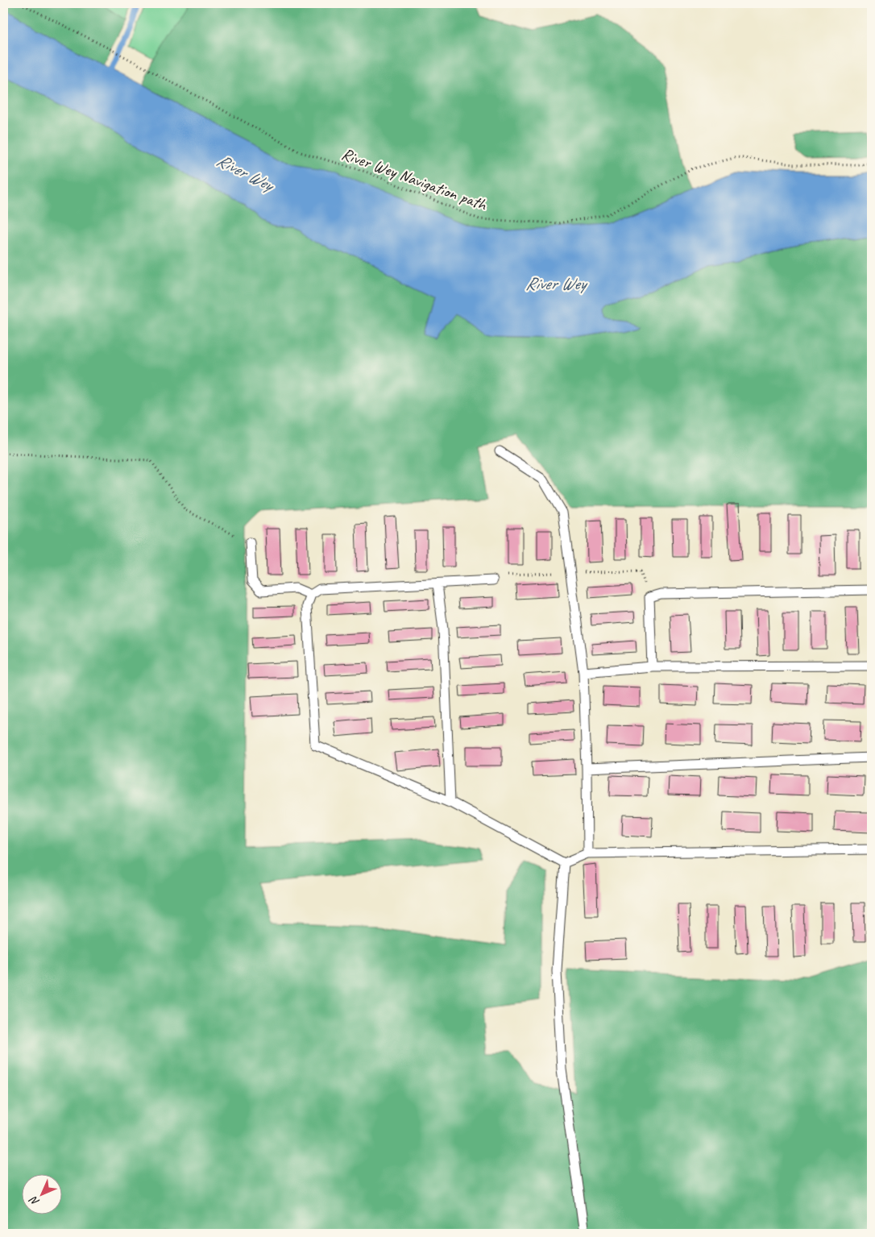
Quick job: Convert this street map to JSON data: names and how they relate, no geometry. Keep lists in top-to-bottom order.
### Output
{
  "streets": {
    "path": ["River Wey Navigation path"]
  },
  "water": ["River Wey"],
  "north": "bottom left"
}
